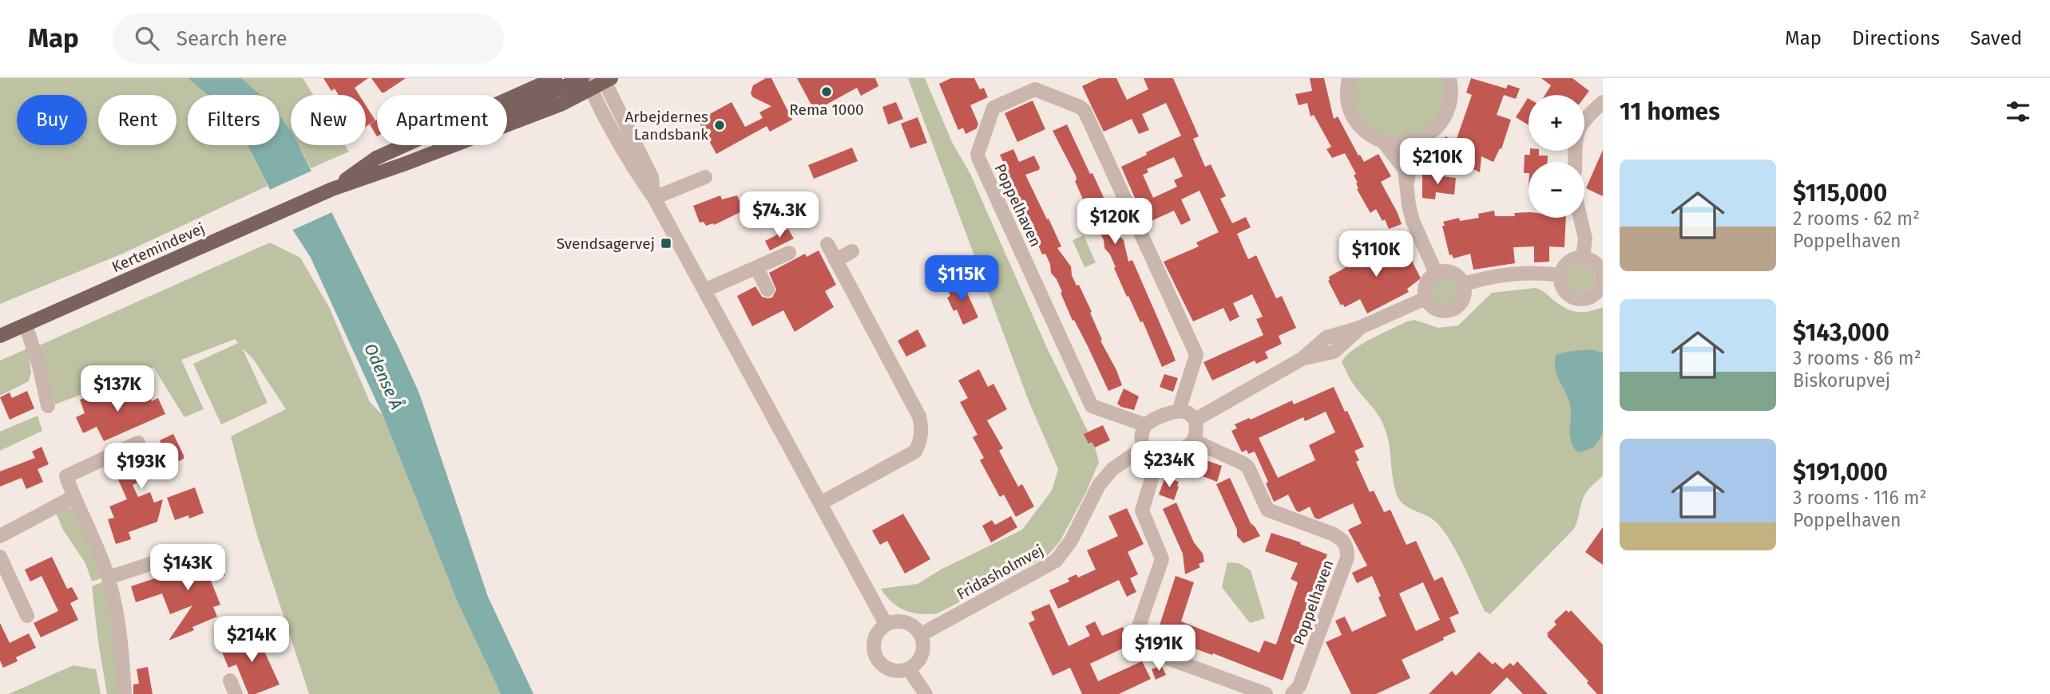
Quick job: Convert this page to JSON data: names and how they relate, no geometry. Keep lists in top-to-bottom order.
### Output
{
  "streets": {
    "main road": ["Kertemindevej"],
    "street": ["Poppelhaven", "Fridasholmvej"]
  },
  "crossings": [
    ["Poppelhaven", "Fridasholmvej"]
  ],
  "water": ["Odense Å"],
  "places": {
    "other": ["Rema 1000", "Arbejdernes Landsbank"],
    "transit": ["Svendsagervej"]
  },
  "page": {
    "header": "Map",
    "search": "Search here",
    "nav": ["Map", "Directions", "Saved"],
    "heading": "11 homes",
    "map_buttons": ["+", "−"],
    "chip": [
      "Buy",
      "Rent",
      "Filters",
      "New",
      "Apartment"
    ],
    "price": [
      "$210K",
      "$74.3K",
      "$120K",
      "$110K",
      "$115K",
      "$137K",
      "$234K",
      "$193K",
      "$143K",
      "$214K",
      "$191K"
    ],
    "list": [
      {
        "name": "$115,000",
        "note": "2 rooms · 62 m² · Poppelhaven"
      },
      {
        "name": "$143,000",
        "note": "3 rooms · 86 m² · Biskorupvej"
      },
      {
        "name": "$191,000",
        "note": "3 rooms · 116 m² · Poppelhaven"
      }
    ]
  }
}
